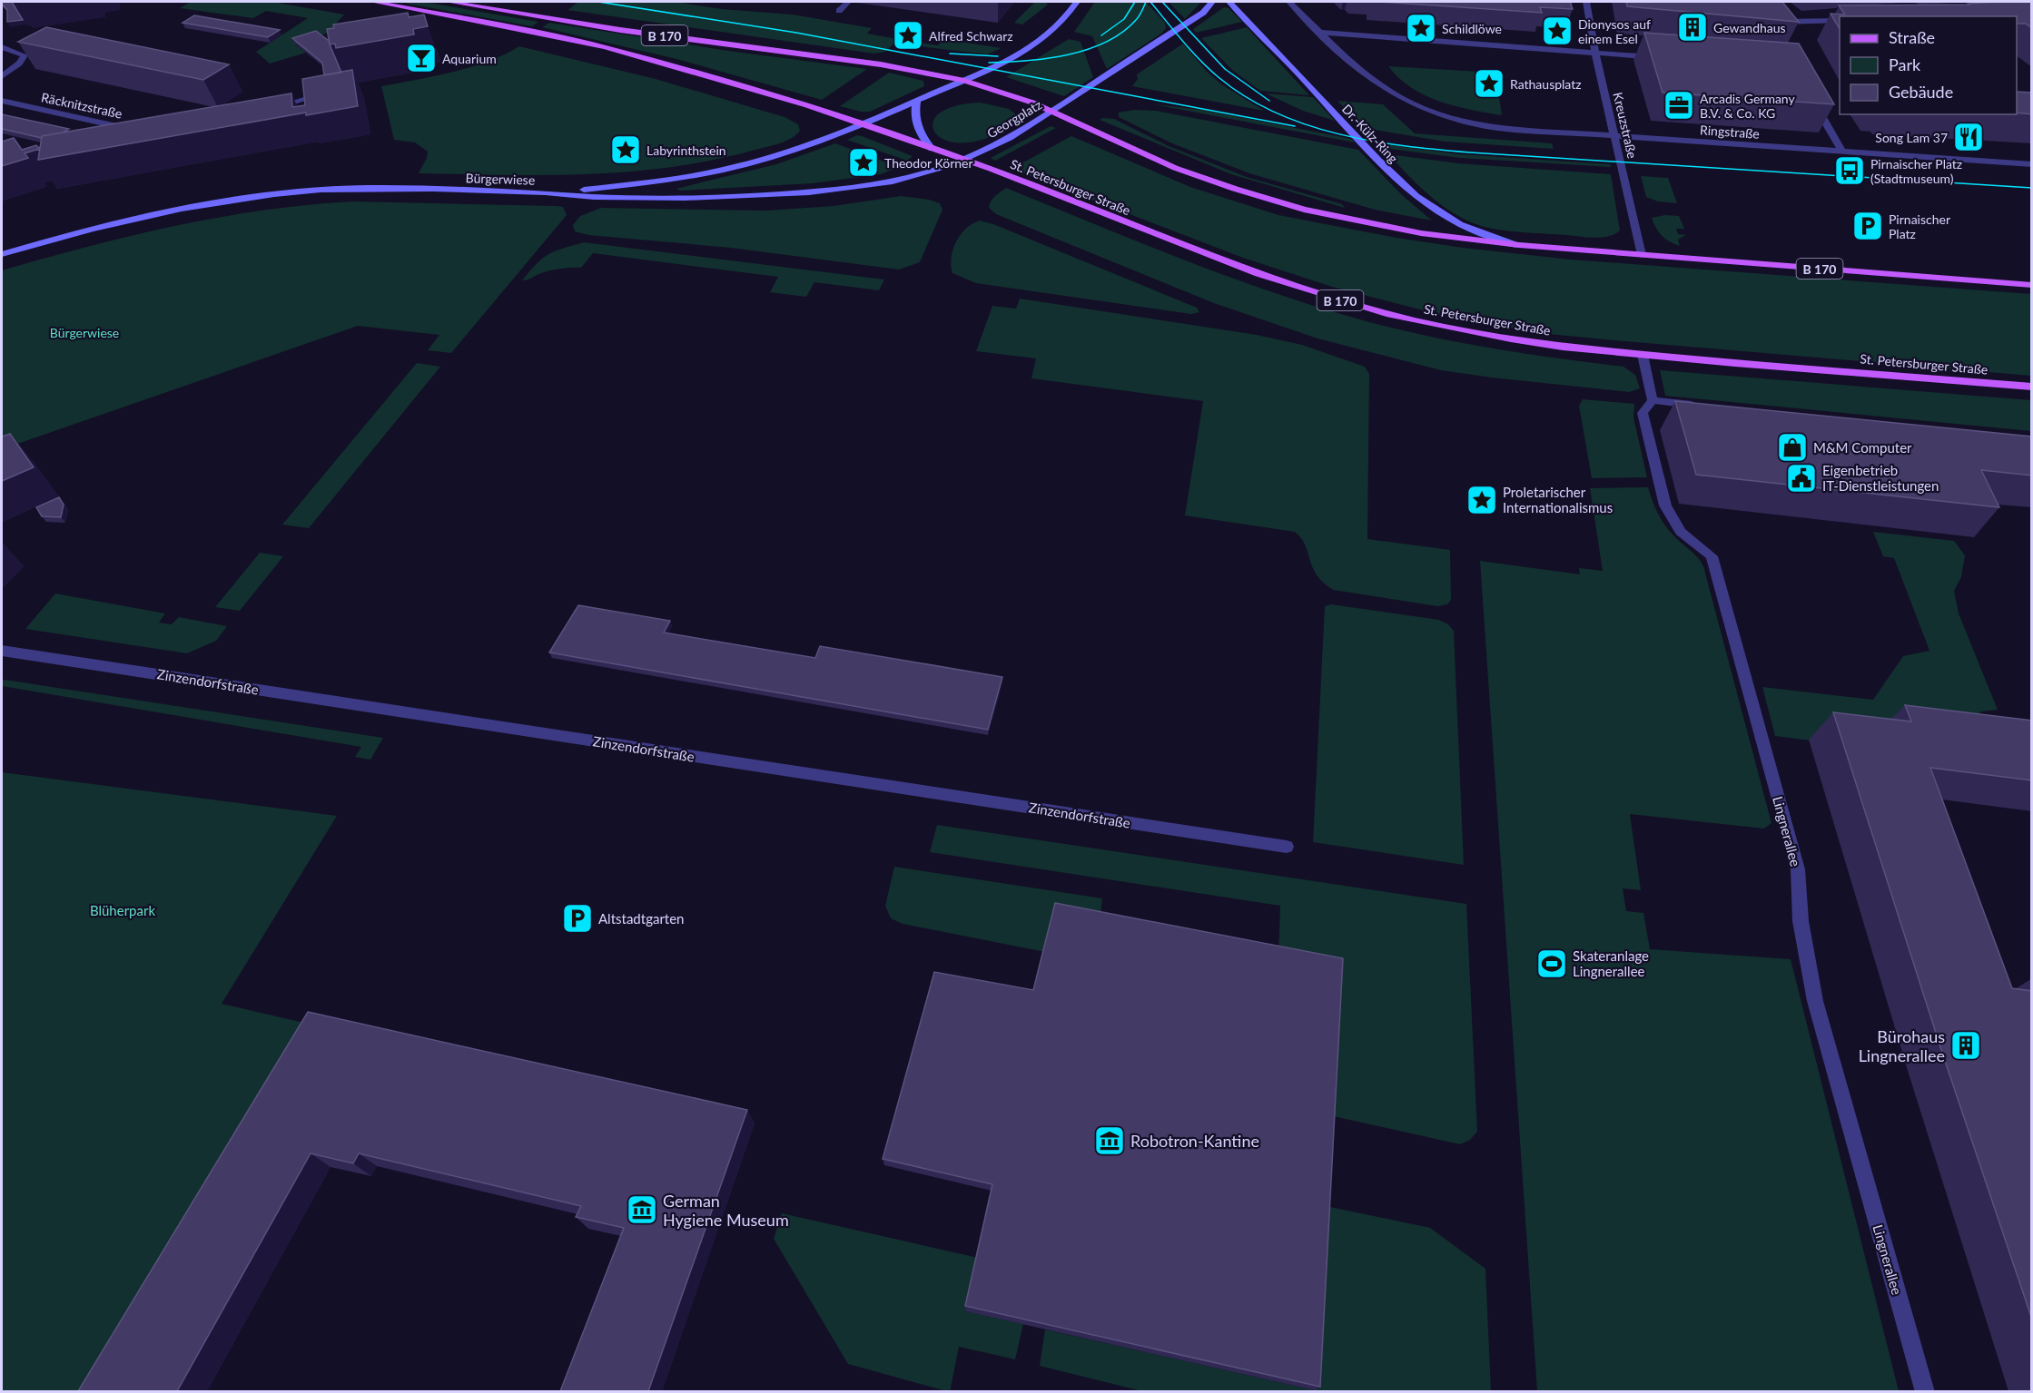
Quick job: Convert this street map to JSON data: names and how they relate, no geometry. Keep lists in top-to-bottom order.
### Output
{
  "streets": {
    "main road": [
      "B 170",
      "Georgplatz",
      "Dr.-Külz-Ring",
      "Bürgerwiese",
      "St. Petersburger Straße"
    ],
    "street": [
      "Räcknitzstraße",
      "Kreuzstraße",
      "Ringstraße",
      "Zinzendorfstraße",
      "Lingnerallee"
    ]
  },
  "crossings": [
    ["B 170", "Georgplatz"],
    ["B 170", "Kreuzstraße"],
    ["B 170", "Dr.-Külz-Ring"],
    ["B 170", "Bürgerwiese"],
    ["B 170", "St. Petersburger Straße"],
    ["Georgplatz", "Bürgerwiese"],
    ["Georgplatz", "St. Petersburger Straße"],
    ["Kreuzstraße", "Ringstraße"],
    ["Bürgerwiese", "St. Petersburger Straße"],
    ["St. Petersburger Straße", "Lingnerallee"]
  ],
  "parks": ["Bürgerwiese", "Blüherpark"],
  "places": {
    "building": ["Gewandhaus", "Bürohaus Lingnerallee"],
    "place": [
      "Schildlöwe",
      "Dionysos auf einem Esel",
      "Alfred Schwarz",
      "Rathausplatz",
      "Labyrinthstein",
      "Theodor Körner",
      "Proletarischer Internationalismus"
    ],
    "bar": ["Aquarium"],
    "office": ["Arcadis Germany B.V. & Co. KG"],
    "restaurant": ["Song Lam 37"],
    "bus stop": ["Pirnaischer Platz (Stadtmuseum)"],
    "parking": ["Pirnaischer Platz", "Altstadtgarten"],
    "shop": ["M&M Computer"],
    "public building": ["Eigenbetrieb IT-Dienstleistungen"],
    "sports": ["Skateranlage Lingnerallee"],
    "museum": ["Robotron-Kantine", "German Hygiene Museum"]
  },
  "legend": ["Straße", "Park", "Gebäude"]
}
